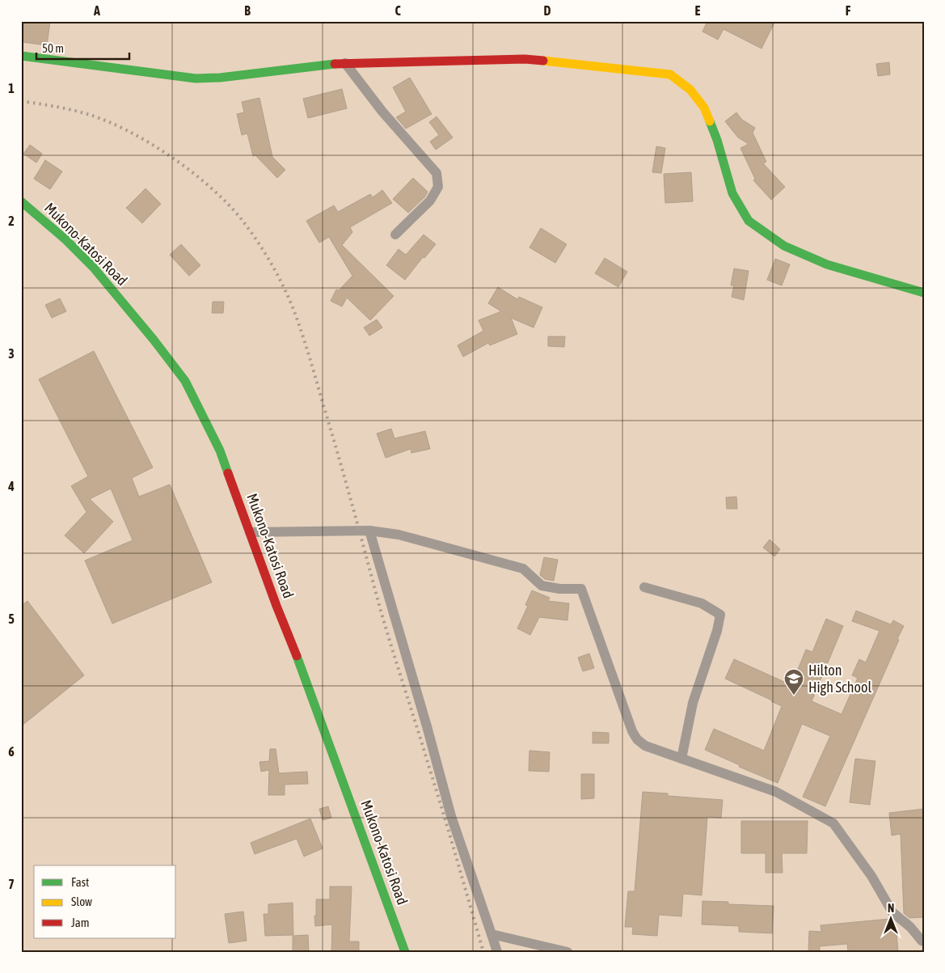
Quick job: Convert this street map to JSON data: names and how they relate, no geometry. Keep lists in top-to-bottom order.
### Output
{
  "streets": {
    "street": ["Mukono-Katosi Road"]
  },
  "places": {
    "school or university": ["Hilton High School"]
  },
  "legend": ["Fast", "Slow", "Jam"],
  "scale_bar": "50 m",
  "north": "top",
  "grid": {
    "columns": [
      "A",
      "B",
      "C",
      "D",
      "E",
      "F"
    ],
    "rows": [
      "1",
      "2",
      "3",
      "4",
      "5",
      "6",
      "7"
    ]
  }
}
